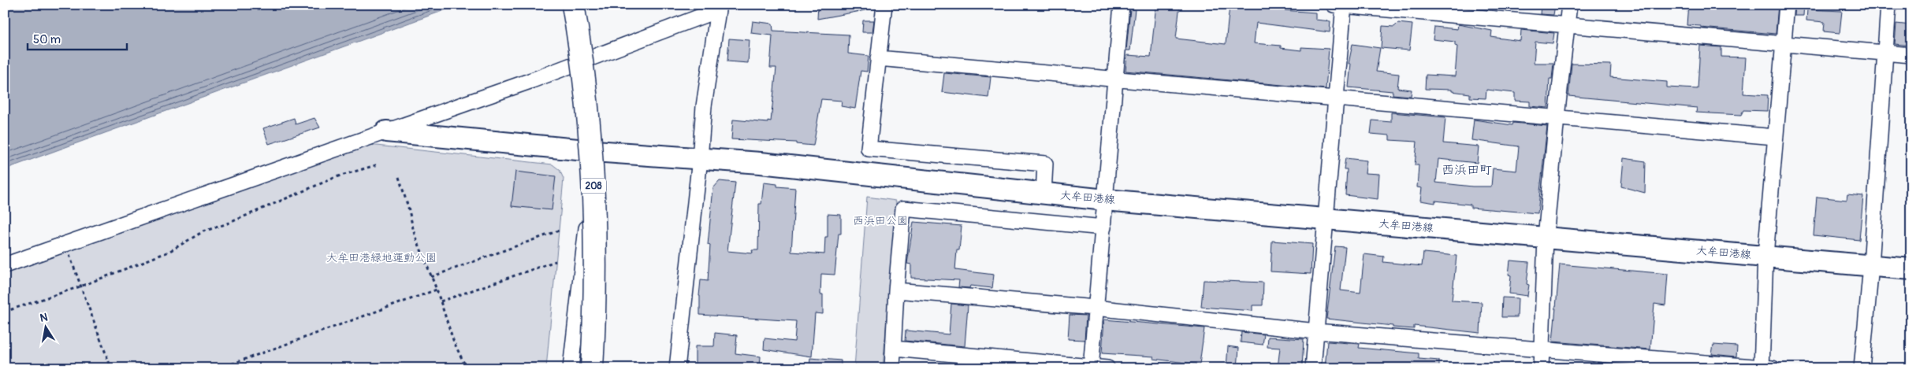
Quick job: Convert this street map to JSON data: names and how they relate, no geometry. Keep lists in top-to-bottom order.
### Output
{
  "streets": {
    "highway": ["208"],
    "main road": ["大牟田港線"]
  },
  "districts": ["西浜田町"],
  "parks": ["西浜田公園", "大牟田港緑地運動公園"],
  "scale_bar": "50 m",
  "north": "top"
}
